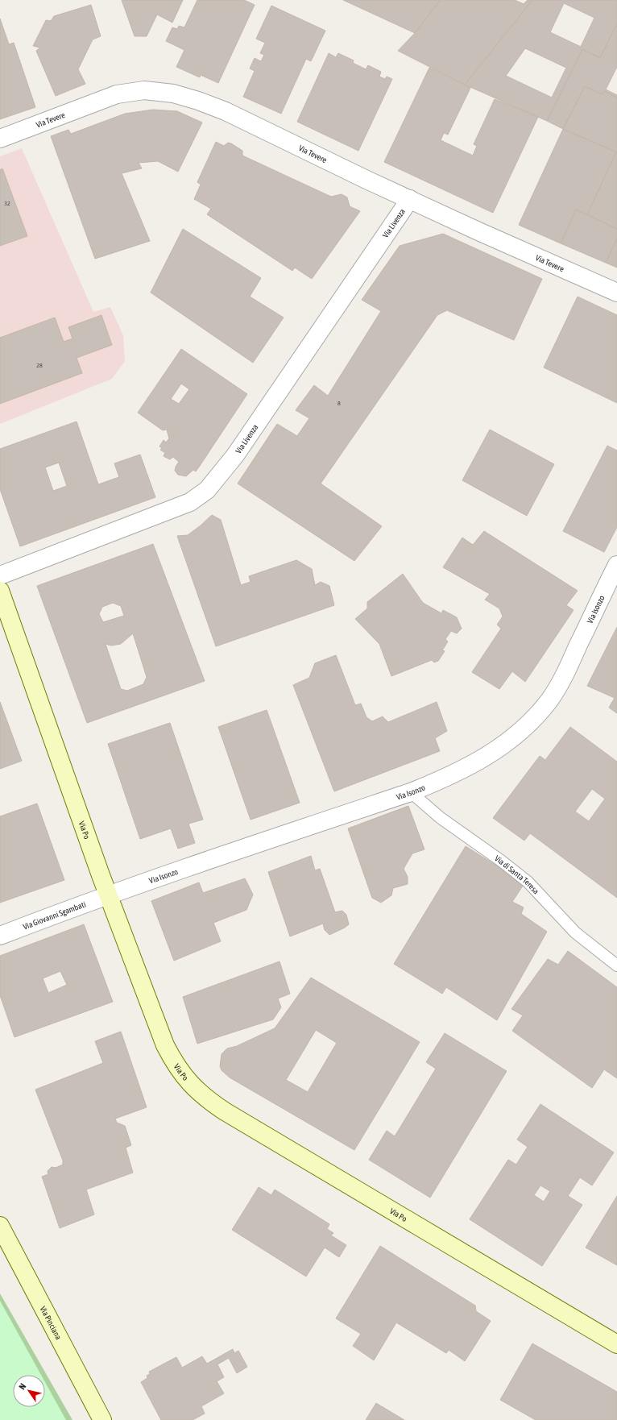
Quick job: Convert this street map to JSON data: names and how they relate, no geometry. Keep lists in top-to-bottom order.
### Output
{
  "streets": {
    "street": [
      "Via Tevere",
      "Via Livenza",
      "Via Isonzo",
      "Via Po",
      "Via Giovanni Sgambati",
      "Via Pinciana"
    ],
    "lane": ["Via di Santa Teresa"]
  },
  "crossings": [
    ["Via Tevere", "Via Livenza"],
    ["Via Isonzo", "Via Po"],
    ["Via Isonzo", "Via di Santa Teresa"],
    ["Via Isonzo", "Via Giovanni Sgambati"],
    ["Via Po", "Via Giovanni Sgambati"]
  ],
  "house_numbers": ["32", "28", "8"],
  "north": "top left"
}
